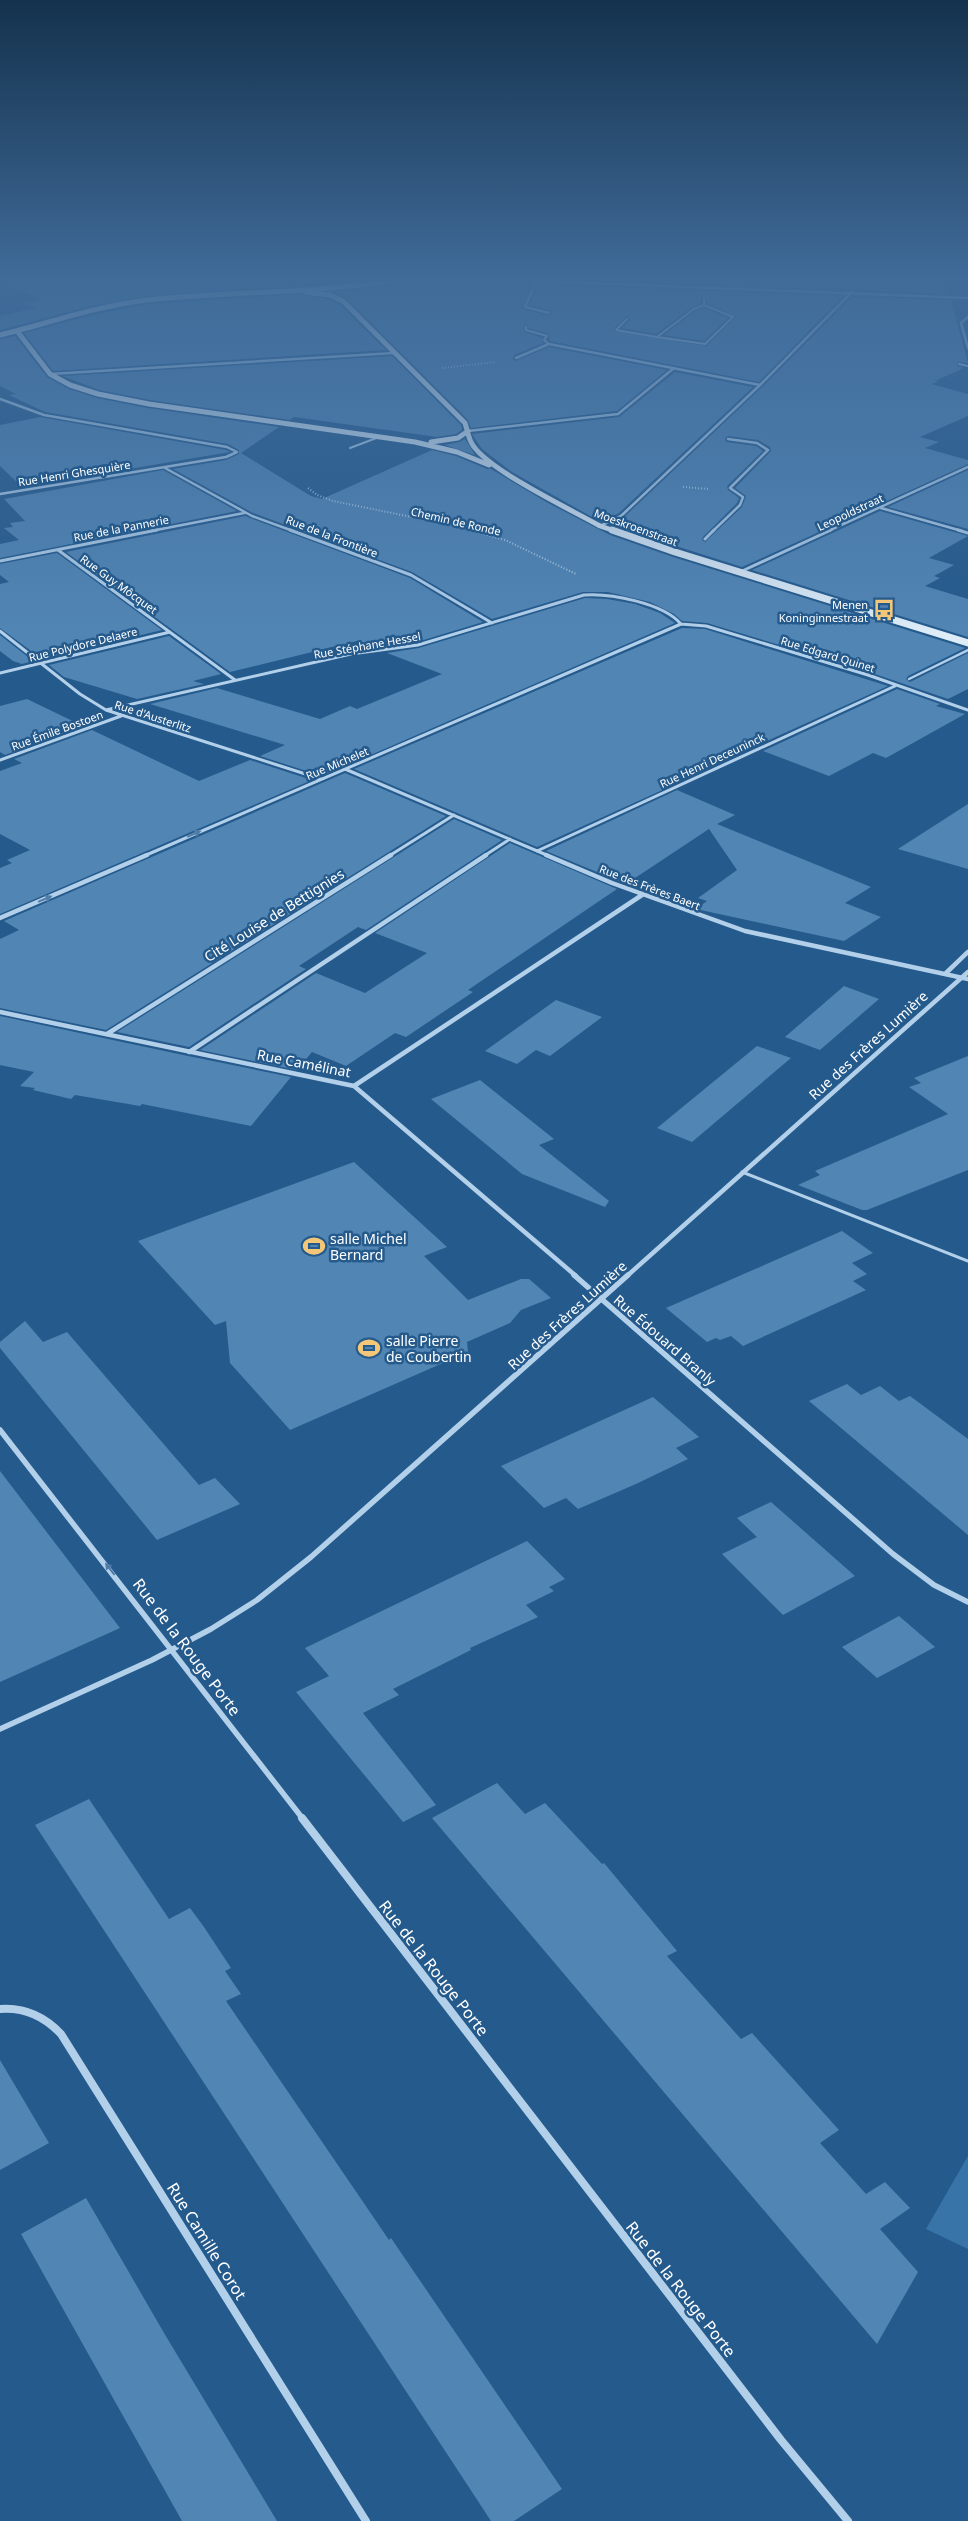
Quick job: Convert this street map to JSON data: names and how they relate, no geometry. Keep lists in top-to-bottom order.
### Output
{
  "streets": {
    "street": [
      "Rue Henri Ghesquière",
      "Leopoldstraat",
      "Moeskroenstraat",
      "Rue de la Pannerie",
      "Rue de la Frontière",
      "Rue Guy Môcquet",
      "Rue Polydore Delaere",
      "Rue Stéphane Hessel",
      "Rue Edgard Quinet",
      "Rue d'Austerlitz",
      "Rue Émile Bostoen",
      "Rue Henri Deceuninck",
      "Rue Michelet",
      "Rue des Frères Baert",
      "Cité Louise de Bettignies",
      "Rue des Frères Lumière",
      "Rue Camélinat",
      "Rue Édouard Branly",
      "Rue de la Rouge Porte",
      "Rue Camille Corot"
    ],
    "path": ["Chemin de Ronde"]
  },
  "crossings": [
    ["Rue Henri Ghesquière", "Rue de la Frontière"],
    ["Leopoldstraat", "Moeskroenstraat"],
    ["Rue de la Pannerie", "Rue de la Frontière"],
    ["Rue de la Pannerie", "Rue Guy Môcquet"],
    ["Rue de la Frontière", "Rue Stéphane Hessel"],
    ["Rue Guy Môcquet", "Rue Polydore Delaere"],
    ["Rue Guy Môcquet", "Rue Stéphane Hessel"],
    ["Rue Polydore Delaere", "Rue d'Austerlitz"],
    ["Rue Stéphane Hessel", "Rue Edgard Quinet"],
    ["Rue Stéphane Hessel", "Rue d'Austerlitz"],
    ["Rue Stéphane Hessel", "Rue Michelet"],
    ["Rue Edgard Quinet", "Rue Henri Deceuninck"],
    ["Rue Edgard Quinet", "Rue Michelet"],
    ["Rue d'Austerlitz", "Rue Émile Bostoen"],
    ["Rue d'Austerlitz", "Rue Michelet"],
    ["Rue Henri Deceuninck", "Rue des Frères Baert"],
    ["Rue Michelet", "Rue des Frères Baert"],
    ["Rue des Frères Baert", "Cité Louise de Bettignies"],
    ["Rue des Frères Baert", "Rue des Frères Lumière"],
    ["Rue des Frères Baert", "Rue Camélinat"],
    ["Cité Louise de Bettignies", "Rue Camélinat"],
    ["Rue des Frères Lumière", "Rue Édouard Branly"],
    ["Rue des Frères Lumière", "Rue de la Rouge Porte"],
    ["Rue Camélinat", "Rue Édouard Branly"]
  ],
  "one_way": ["Rue Michelet"],
  "places": {
    "bus stop": ["Menen Koninginnestraat"],
    "sports": ["salle Michel Bernard", "salle Pierre de Coubertin"]
  }
}
